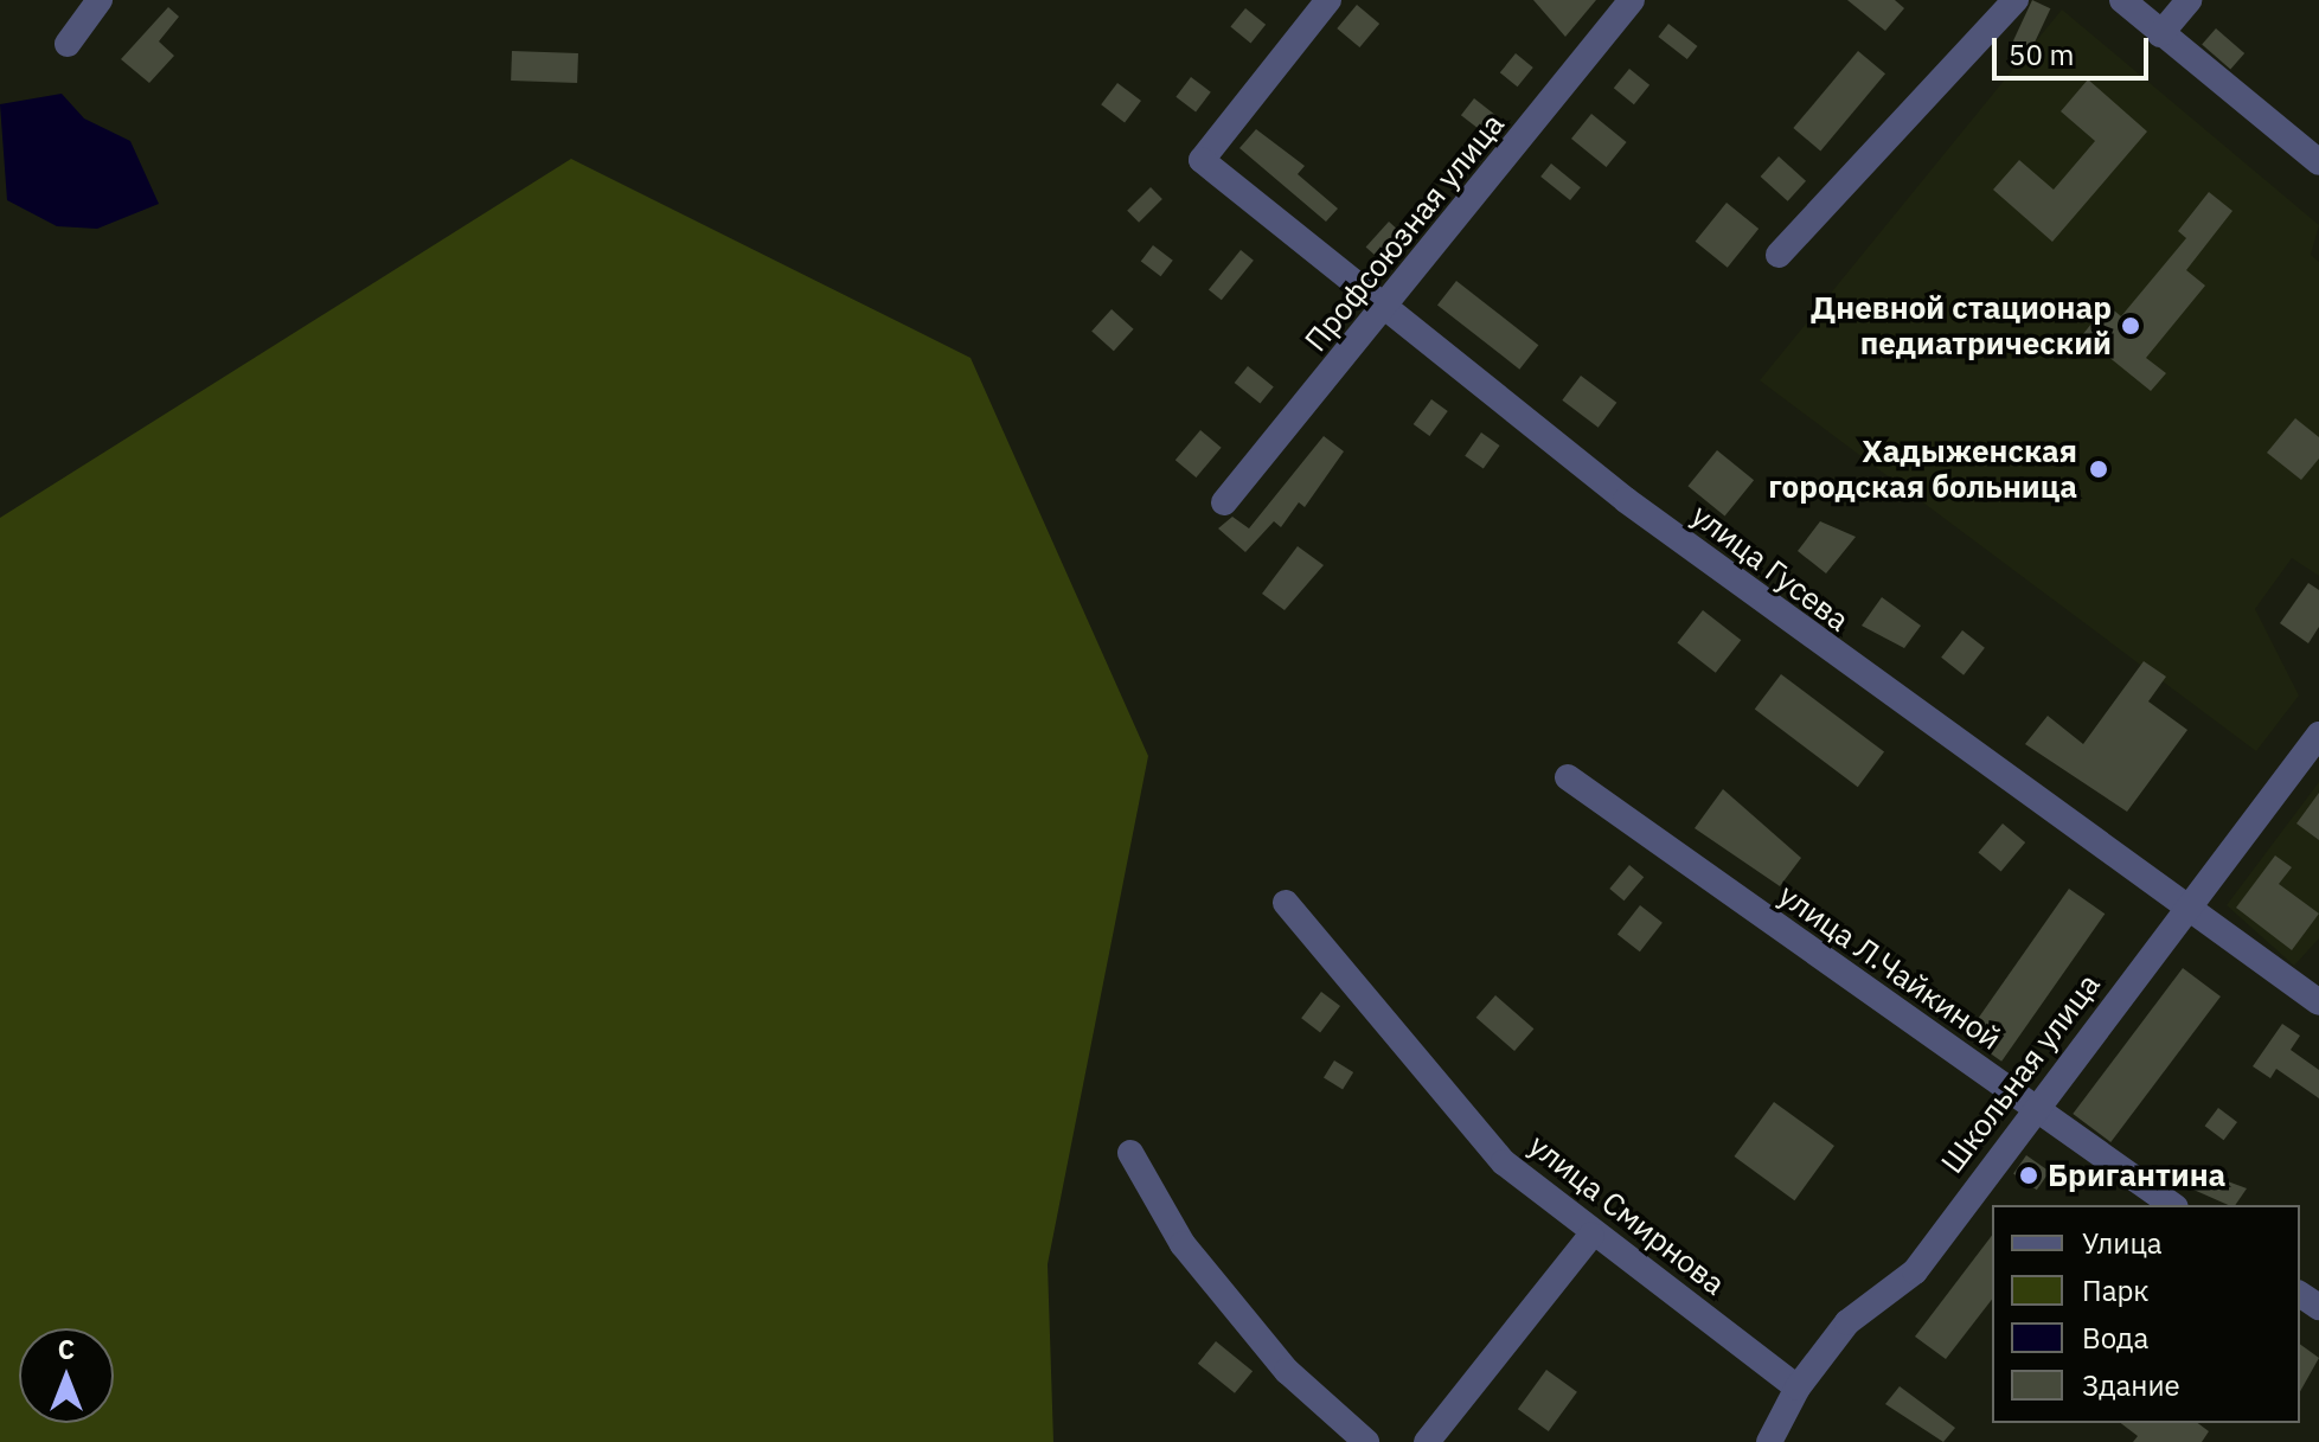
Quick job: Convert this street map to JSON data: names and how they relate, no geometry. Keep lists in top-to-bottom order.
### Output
{
  "streets": {
    "street": [
      "Профсоюзная улица",
      "улица Гусева",
      "улица Л.Чайкиной",
      "Школьная улица",
      "улица Смирнова"
    ]
  },
  "crossings": [
    ["Профсоюзная улица", "улица Гусева"],
    ["улица Гусева", "Школьная улица"],
    ["улица Л.Чайкиной", "Школьная улица"],
    ["Школьная улица", "улица Смирнова"]
  ],
  "places": ["Дневной стационар педиатрический", "Хадыженская городская больница", "Бригантина"],
  "legend": [
    "Улица",
    "Парк",
    "Вода",
    "Здание"
  ],
  "scale_bar": "50 m",
  "north": "top"
}
